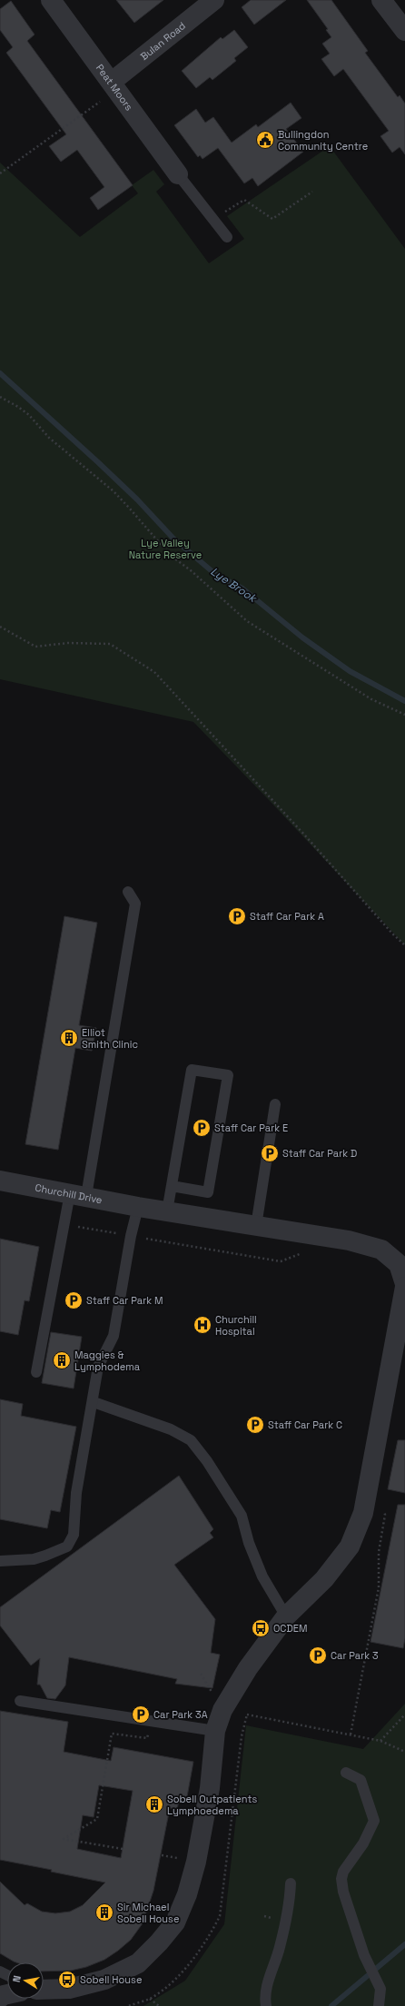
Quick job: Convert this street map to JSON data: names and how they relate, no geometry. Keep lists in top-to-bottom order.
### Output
{
  "streets": {
    "street": ["Bulan Road", "Peat Moors", "Churchill Drive"]
  },
  "crossings": [
    ["Bulan Road", "Peat Moors"]
  ],
  "water": ["Lye Brook"],
  "parks": ["Lye Valley Nature Reserve"],
  "places": {
    "public building": ["Bullingdon Community Centre"],
    "parking": [
      "Staff Car Park A",
      "Staff Car Park E",
      "Staff Car Park D",
      "Staff Car Park M",
      "Staff Car Park C",
      "Car Park 3",
      "Car Park 3A"
    ],
    "building": [
      "Elliot Smith Clinic",
      "Maggies & Lymphodema",
      "Sobell Outpatients Lymphoedema",
      "Sir Michael Sobell House"
    ],
    "hospital": ["Churchill Hospital"],
    "bus stop": ["OCDEM", "Sobell House"]
  },
  "north": "left"
}
